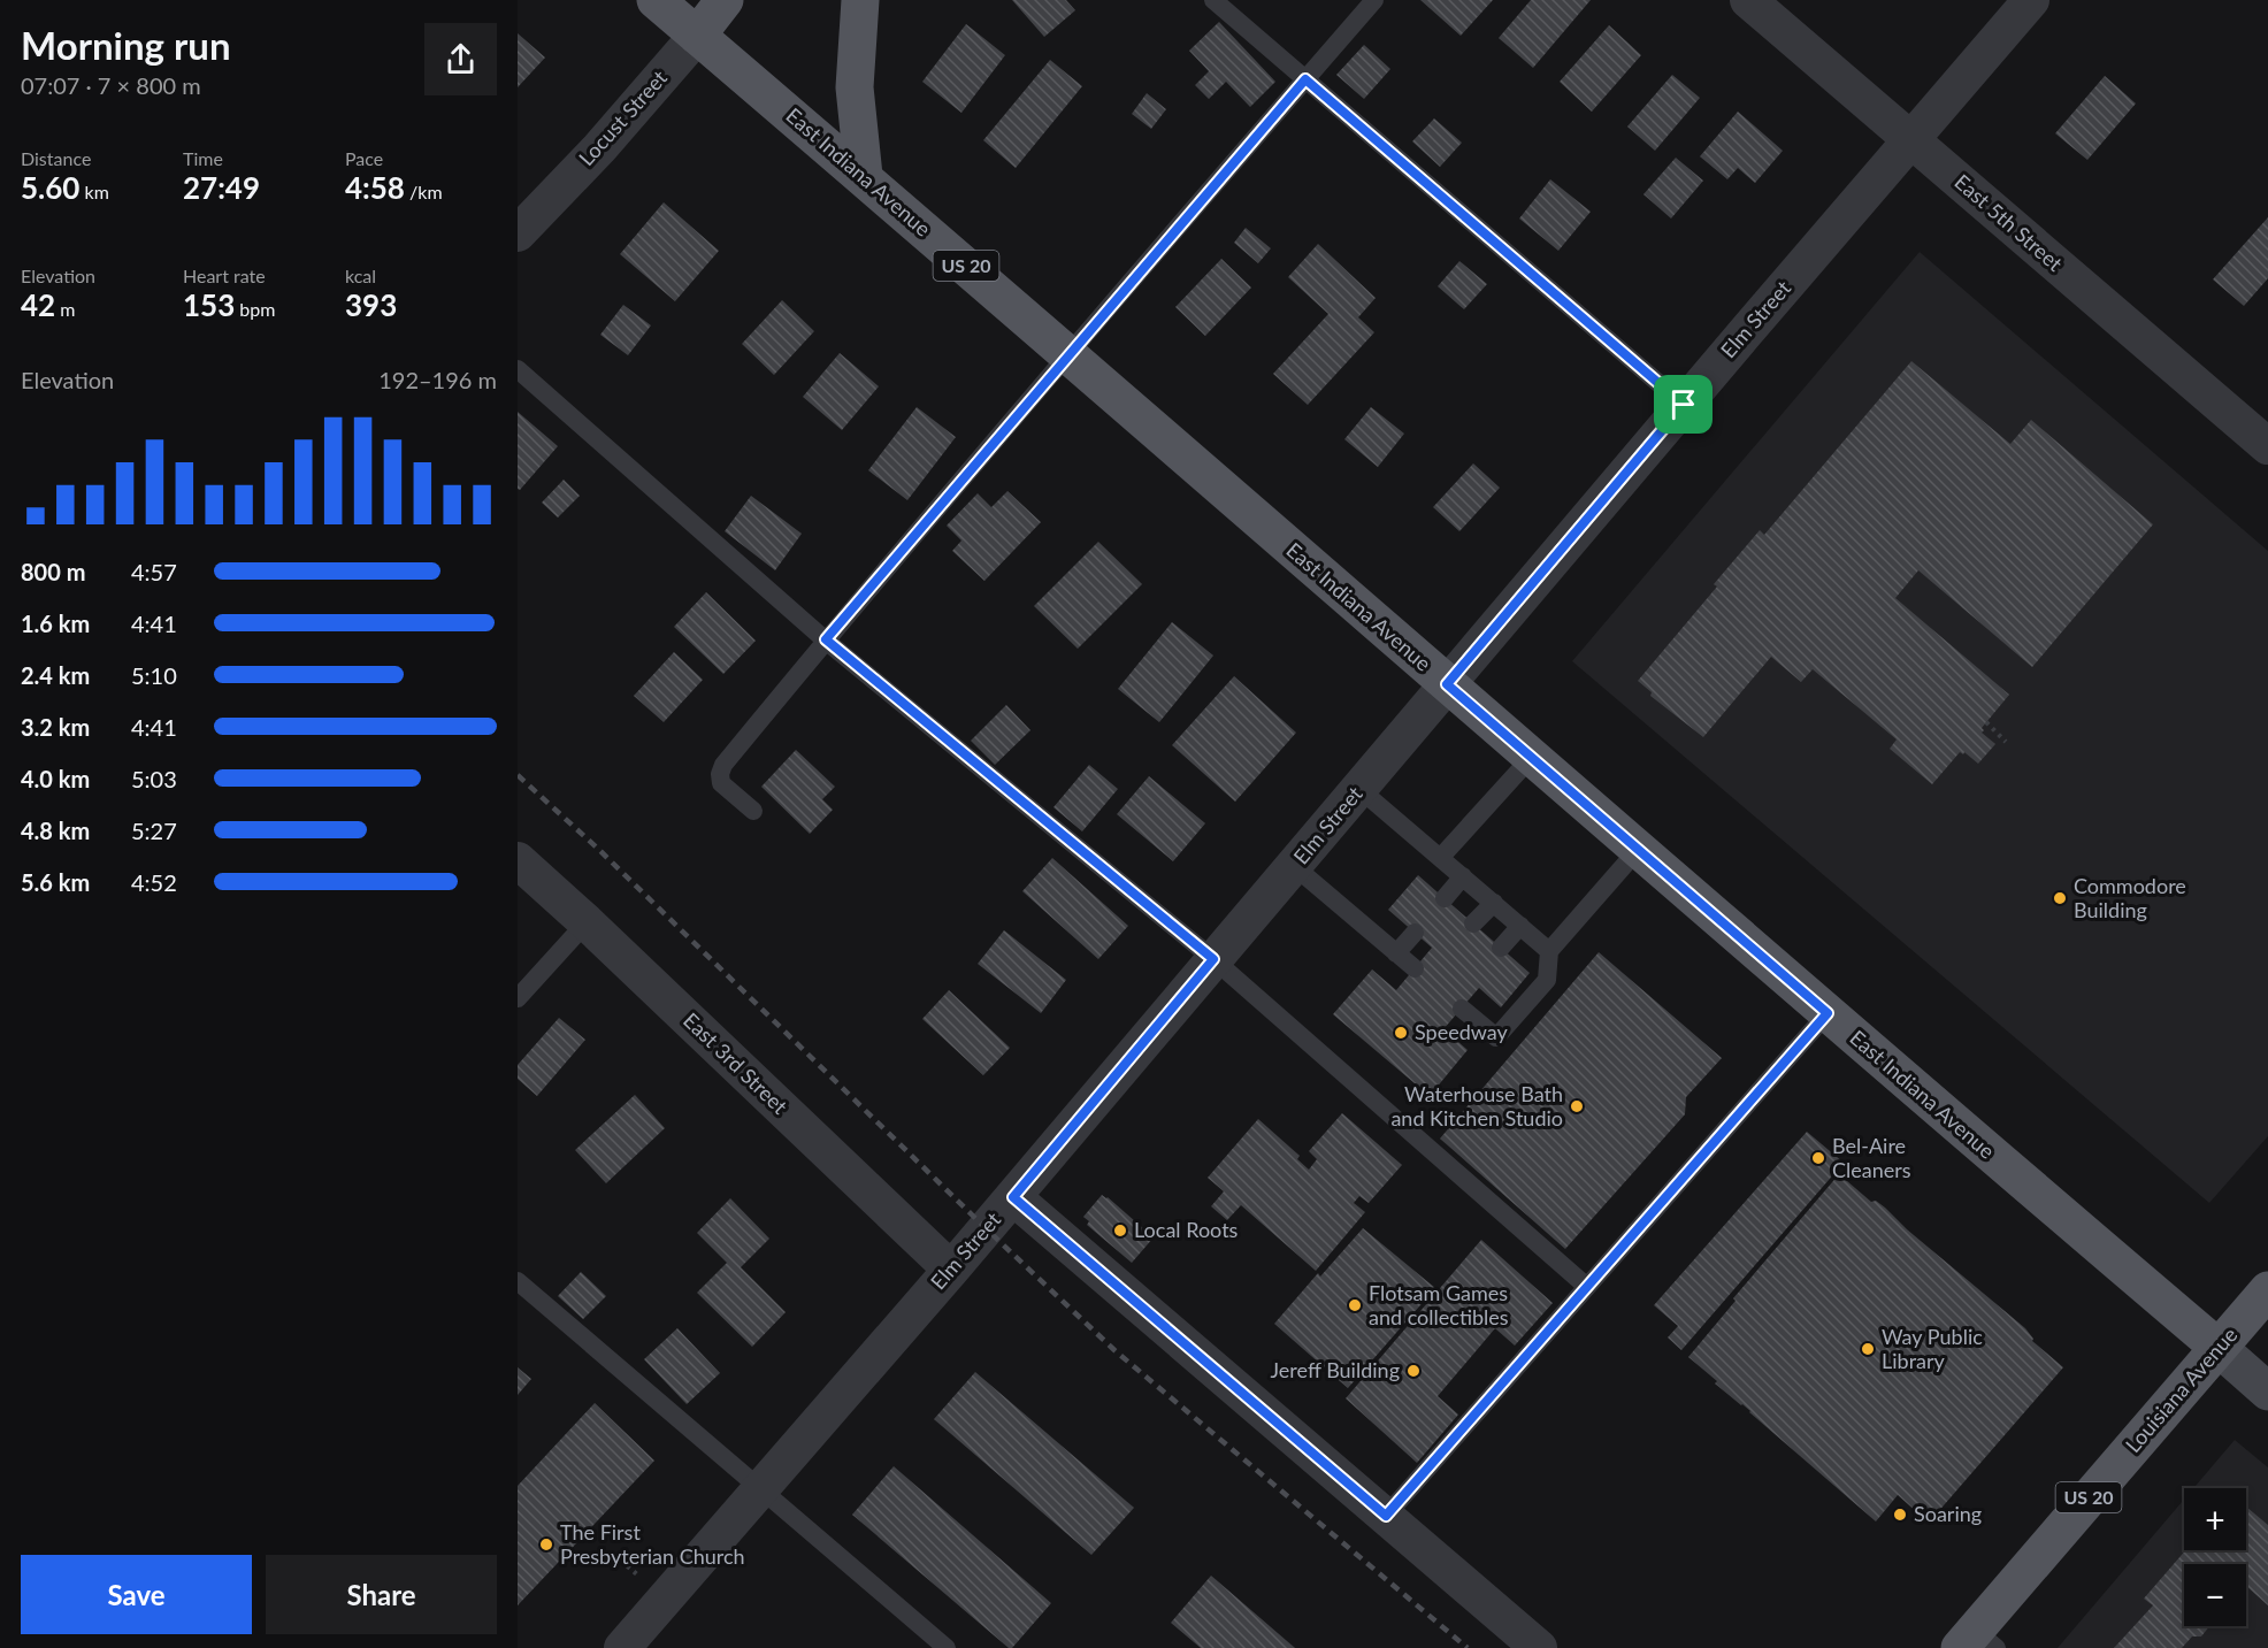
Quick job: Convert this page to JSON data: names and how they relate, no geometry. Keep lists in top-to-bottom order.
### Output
{
  "streets": {
    "main road": [
      "Locust Street",
      "East Indiana Avenue",
      "US 20",
      "Louisiana Avenue"
    ],
    "street": ["East 5th Street", "Elm Street", "East 3rd Street"]
  },
  "crossings": [
    ["Locust Street", "East Indiana Avenue"],
    ["East Indiana Avenue", "Elm Street"],
    ["East Indiana Avenue", "Louisiana Avenue"],
    ["East 5th Street", "Elm Street"],
    ["Elm Street", "East 3rd Street"]
  ],
  "places": [
    "Commodore Building",
    "Speedway",
    "Waterhouse Bath and Kitchen Studio",
    "Bel-Aire Cleaners",
    "Local Roots",
    "Flotsam Games and collectibles",
    "Way Public Library",
    "Jereff Building",
    "Soaring",
    "The First Presbyterian Church"
  ],
  "page": {
    "heading": ["Morning run", "07:07 · 7 × 800 m"],
    "stats": [
      ["Distance", "5.60 km"],
      ["Time", "27:49"],
      ["Pace", "4:58 /km"],
      ["Elevation", "42 m"],
      ["Heart rate", "153 bpm"],
      ["kcal", "393"]
    ],
    "chart": ["Elevation", "192–196 m"],
    "list": [
      {
        "name": "800 m",
        "note": "4:57"
      },
      {
        "name": "1.6 km",
        "note": "4:41"
      },
      {
        "name": "2.4 km",
        "note": "5:10"
      },
      {
        "name": "3.2 km",
        "note": "4:41"
      },
      {
        "name": "4.0 km",
        "note": "5:03"
      },
      {
        "name": "4.8 km",
        "note": "5:27"
      },
      {
        "name": "5.6 km",
        "note": "4:52"
      }
    ],
    "map_buttons": ["+", "−"],
    "buttons": ["Save", "Share"]
  }
}
